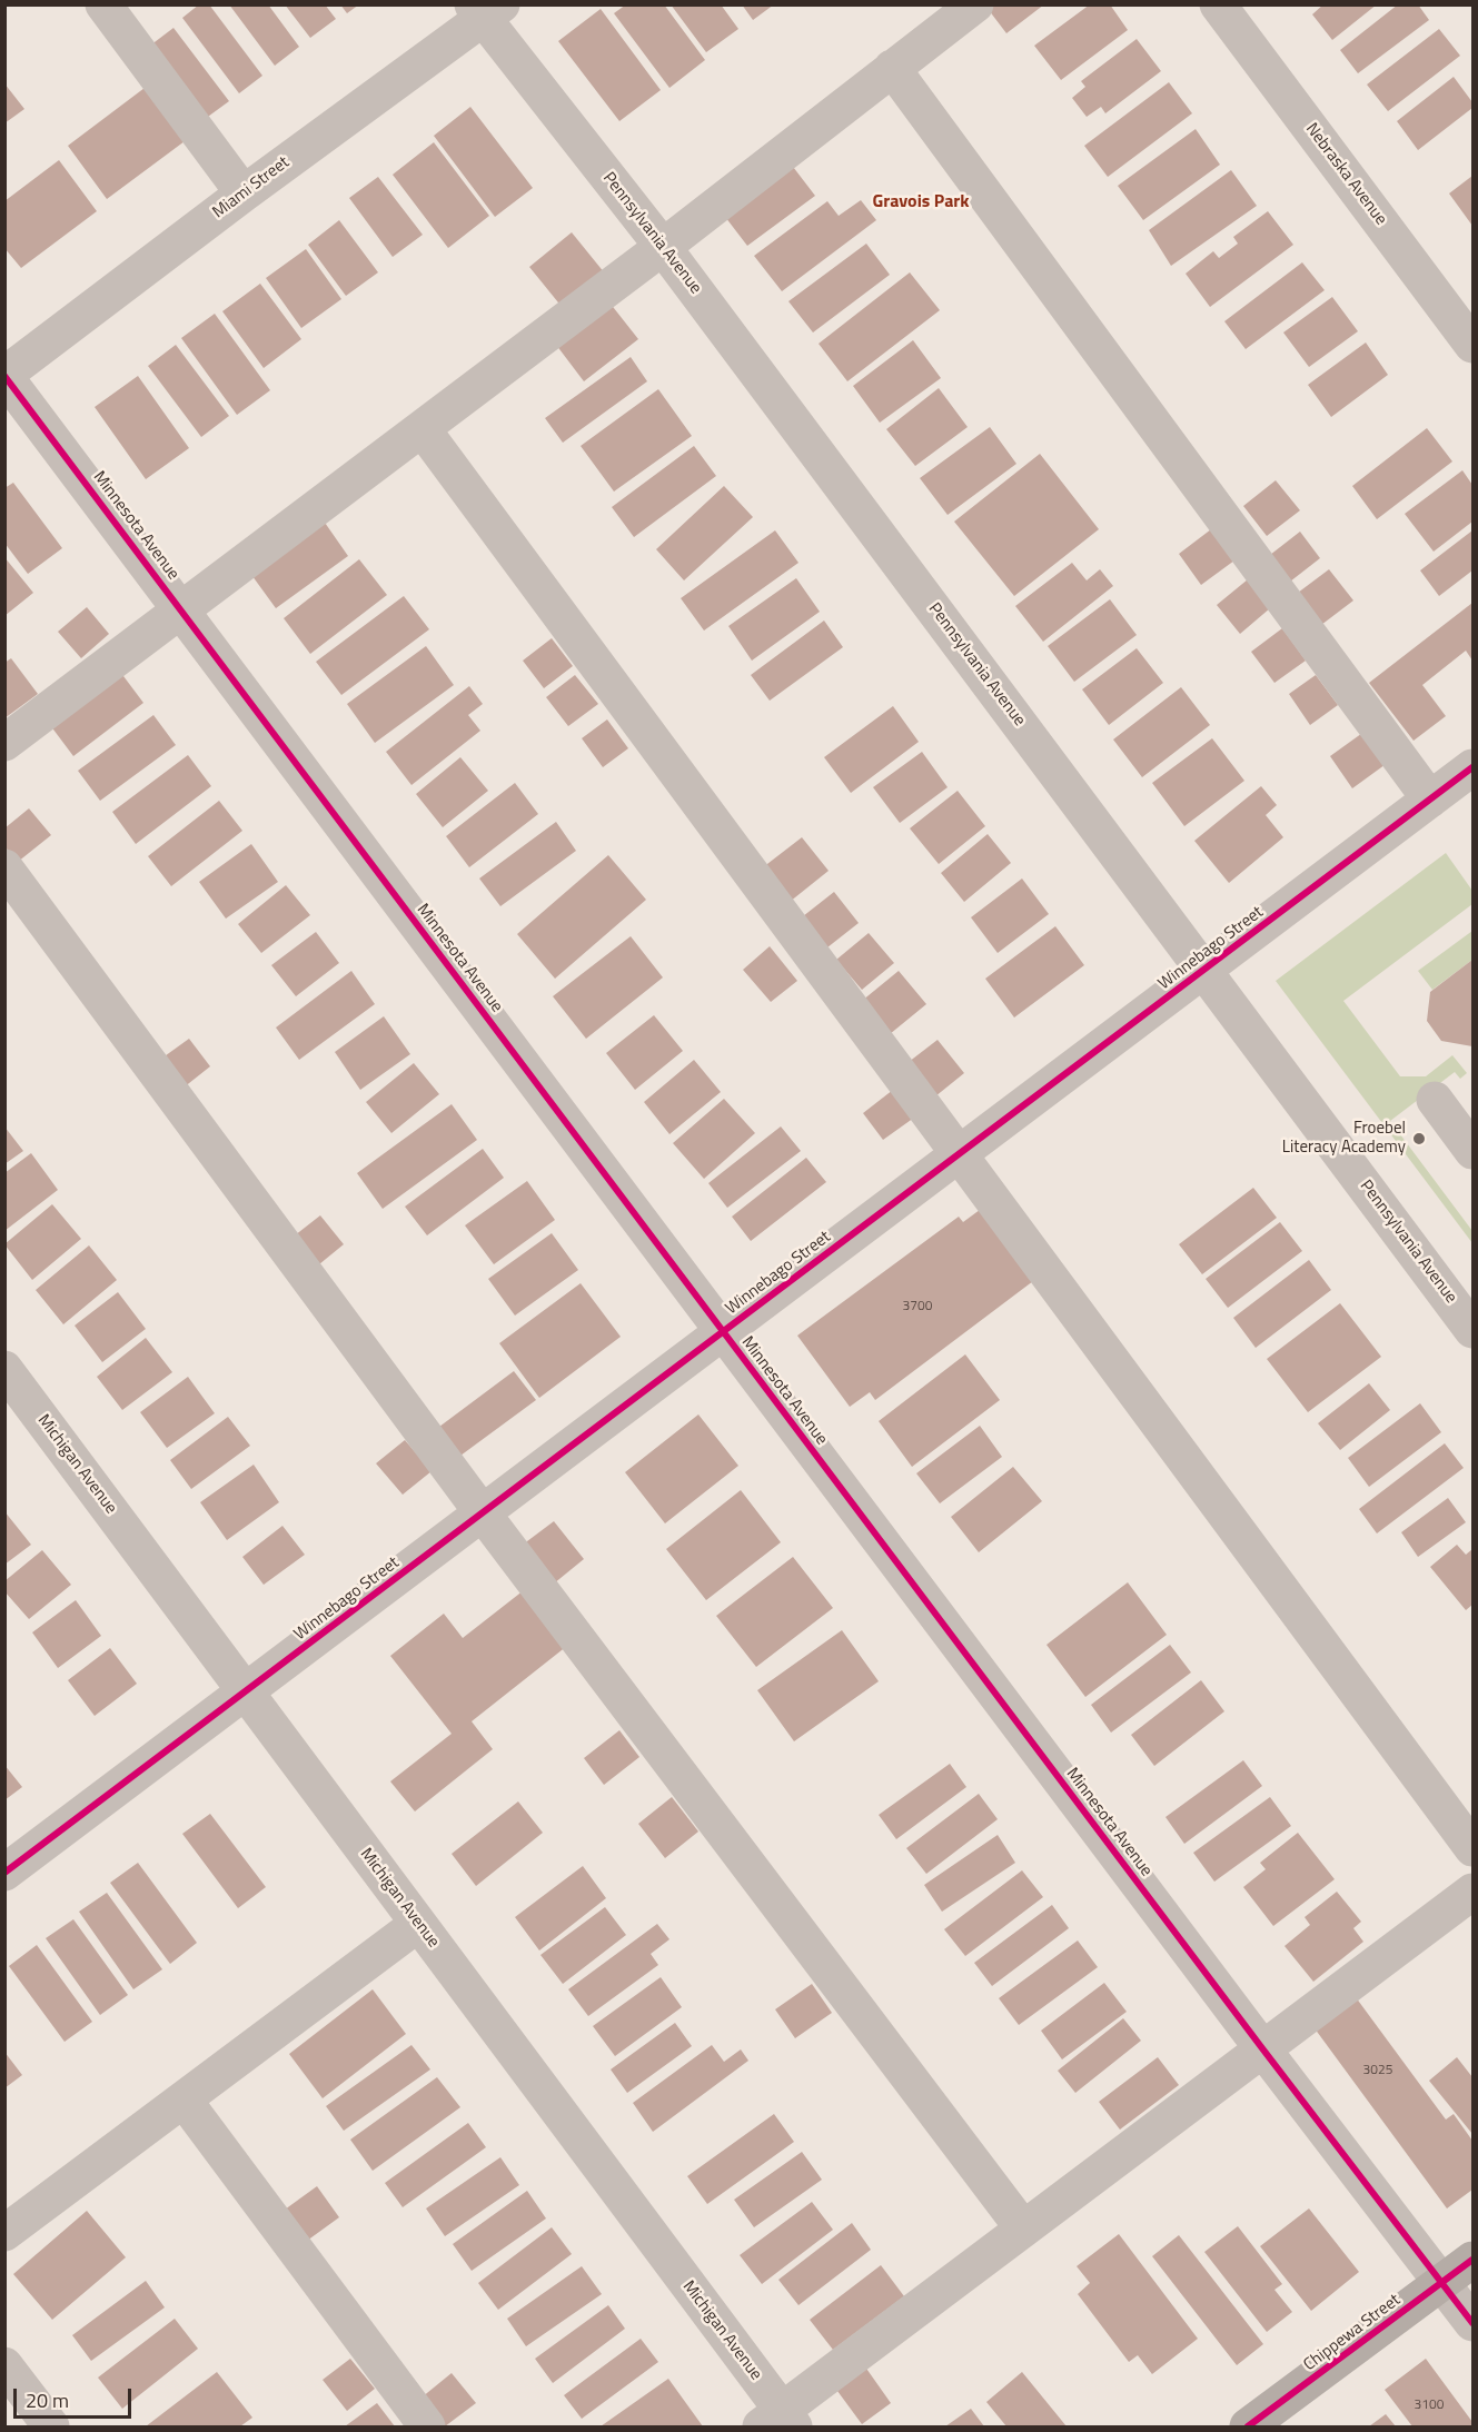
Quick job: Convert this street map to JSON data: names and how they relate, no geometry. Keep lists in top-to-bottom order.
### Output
{
  "streets": {
    "main road": ["Chippewa Street"],
    "street": [
      "Nebraska Avenue",
      "Miami Street",
      "Pennsylvania Avenue",
      "Minnesota Avenue",
      "Winnebago Street",
      "Michigan Avenue"
    ]
  },
  "crossings": [
    ["Miami Street", "Pennsylvania Avenue"],
    ["Miami Street", "Minnesota Avenue"],
    ["Pennsylvania Avenue", "Winnebago Street"],
    ["Minnesota Avenue", "Winnebago Street"],
    ["Minnesota Avenue", "Chippewa Street"],
    ["Winnebago Street", "Michigan Avenue"]
  ],
  "districts": ["Gravois Park"],
  "places": ["Froebel Literacy Academy"],
  "house_numbers": ["3700", "3025", "3100"],
  "scale_bar": "20 m"
}
